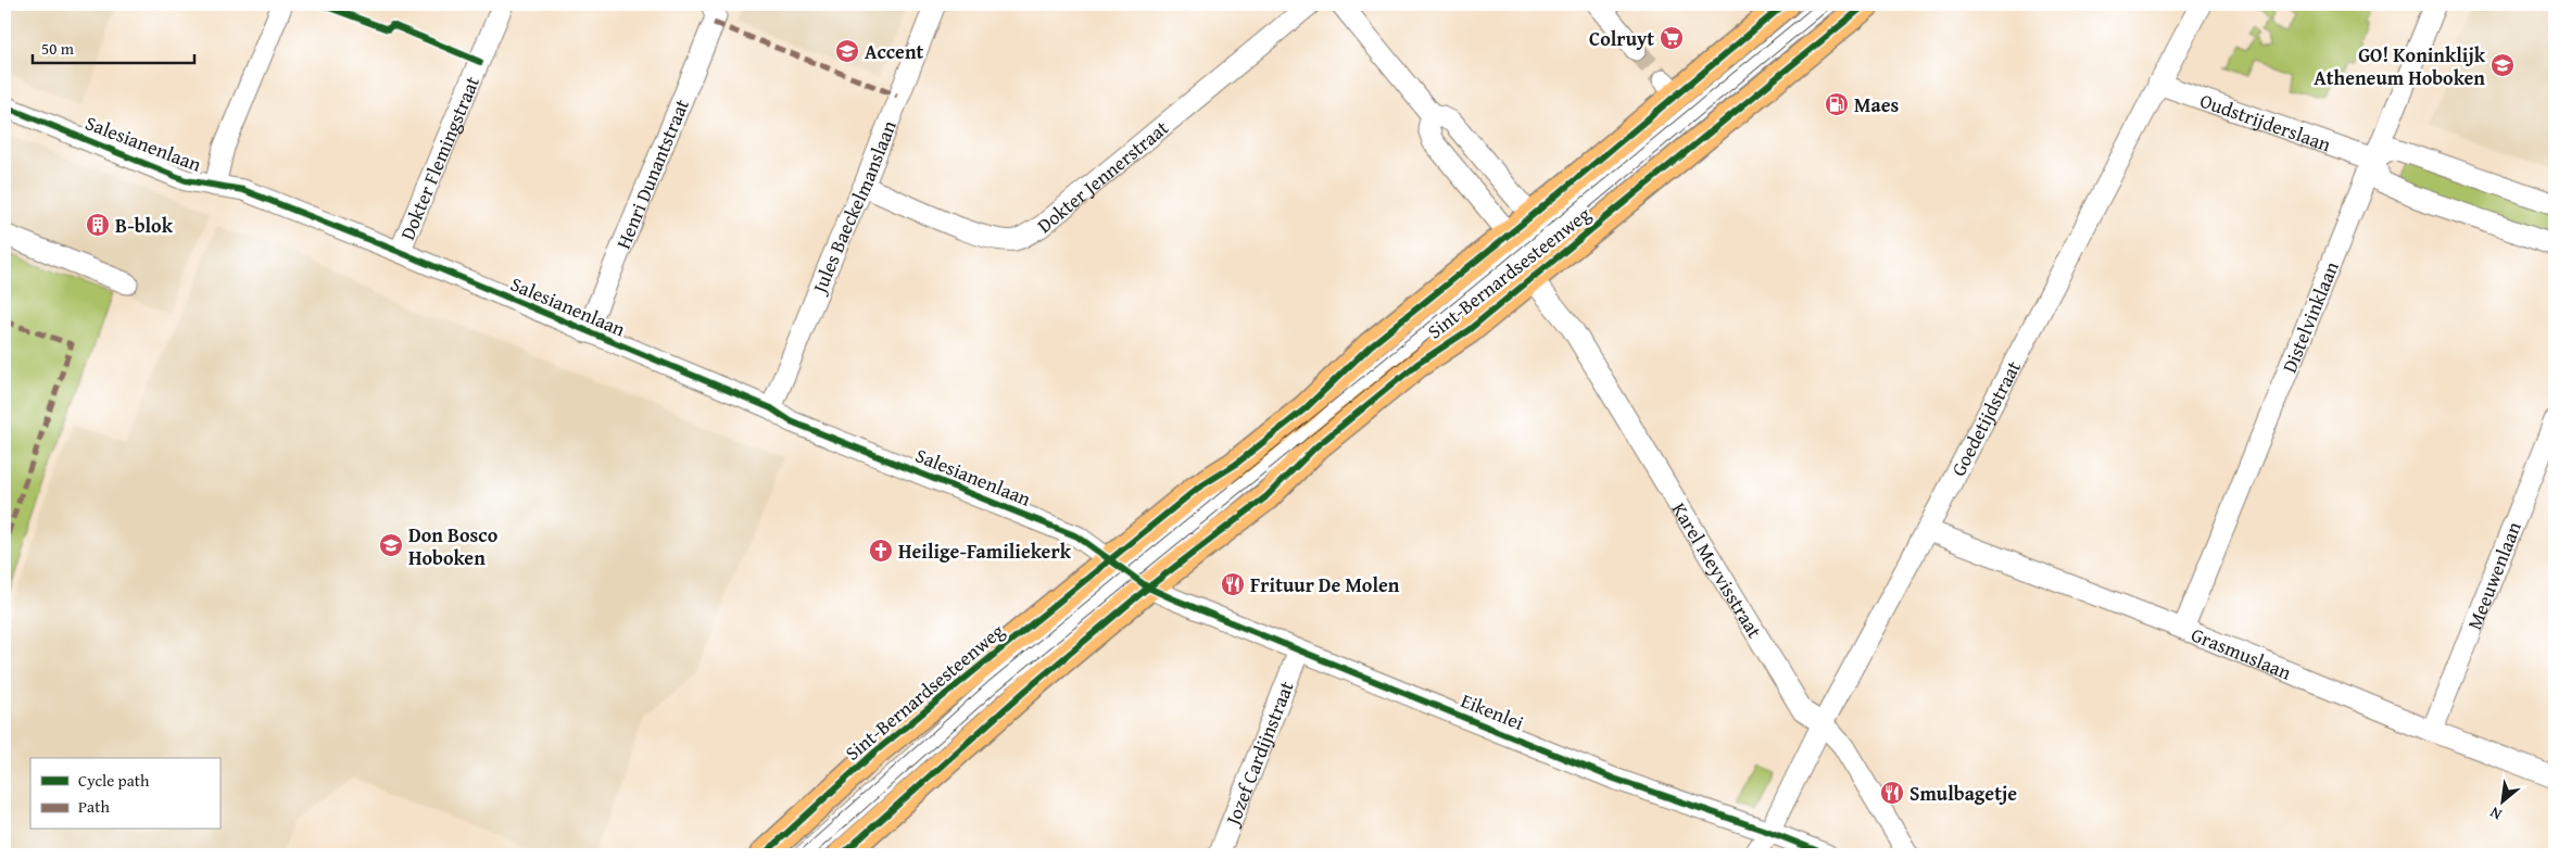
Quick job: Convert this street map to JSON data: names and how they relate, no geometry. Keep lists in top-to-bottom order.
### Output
{
  "streets": {
    "main road": ["Sint-Bernardsesteenweg"],
    "street": [
      "Oudstrijderslaan",
      "Salesianenlaan",
      "Dokter Flemingstraat",
      "Henri Dunantstraat",
      "Dokter Jennerstraat",
      "Jules Baeckelmanslaan",
      "Distelvinklaan",
      "Goedetijdstraat",
      "Karel Meyvisstraat",
      "Meeuwenlaan",
      "Grasmuslaan",
      "Eikenlei",
      "Jozef Cardijnstraat"
    ]
  },
  "crossings": [
    ["Oudstrijderslaan", "Distelvinklaan"],
    ["Oudstrijderslaan", "Goedetijdstraat"],
    ["Salesianenlaan", "Dokter Flemingstraat"],
    ["Salesianenlaan", "Henri Dunantstraat"],
    ["Salesianenlaan", "Jules Baeckelmanslaan"],
    ["Salesianenlaan", "Sint-Bernardsesteenweg"],
    ["Salesianenlaan", "Eikenlei"],
    ["Dokter Jennerstraat", "Jules Baeckelmanslaan"],
    ["Sint-Bernardsesteenweg", "Karel Meyvisstraat"],
    ["Sint-Bernardsesteenweg", "Eikenlei"],
    ["Distelvinklaan", "Grasmuslaan"],
    ["Goedetijdstraat", "Karel Meyvisstraat"],
    ["Goedetijdstraat", "Grasmuslaan"],
    ["Goedetijdstraat", "Eikenlei"],
    ["Meeuwenlaan", "Grasmuslaan"],
    ["Eikenlei", "Jozef Cardijnstraat"]
  ],
  "places": {
    "supermarket": ["Colruyt"],
    "school or university": ["Accent", "GO! Koninklijk Atheneum Hoboken", "Don Bosco Hoboken"],
    "fuel station": ["Maes"],
    "building": ["B-blok"],
    "church": ["Heilige-Familiekerk"],
    "restaurant": ["Frituur De Molen", "Smulbagetje"]
  },
  "legend": ["Cycle path", "Path"],
  "scale_bar": "50 m",
  "north": "bottom left"
}
